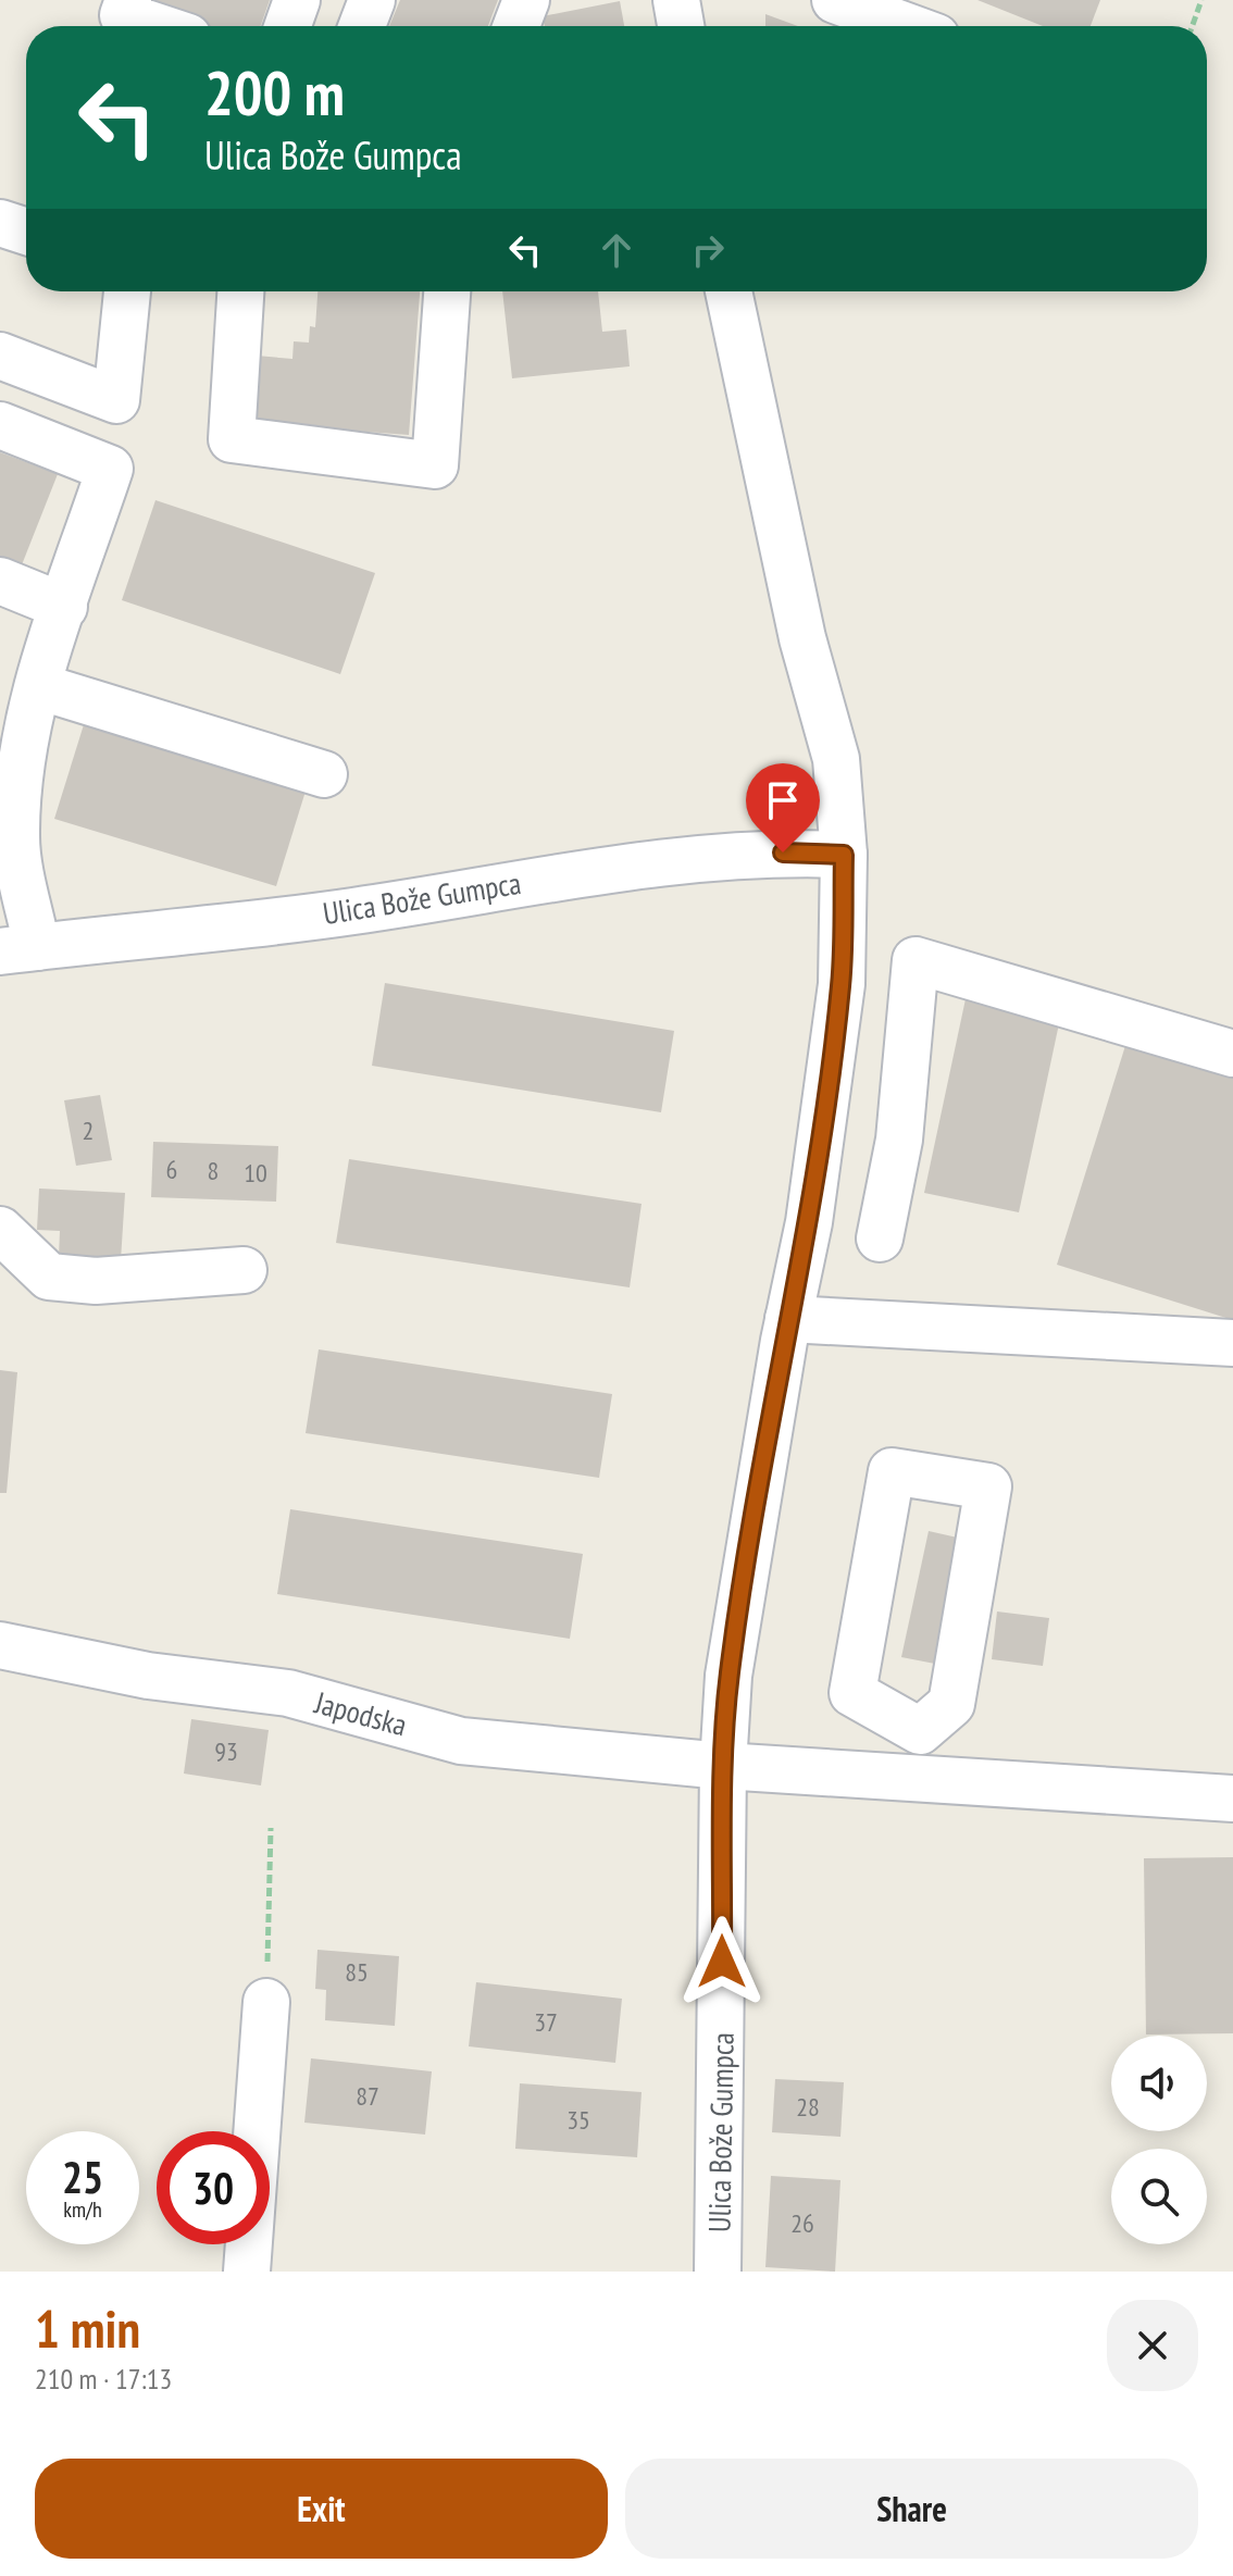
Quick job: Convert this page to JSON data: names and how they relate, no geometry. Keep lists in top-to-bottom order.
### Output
{
  "streets": {
    "street": ["Ulica Bože Gumpca", "Japodska"]
  },
  "crossings": [
    ["Ulica Bože Gumpca", "Japodska"]
  ],
  "house_numbers": [
    "2",
    "6",
    "8",
    "10",
    "93",
    "85",
    "37",
    "87",
    "28",
    "35",
    "26"
  ],
  "page": {
    "turn": ["200 m", "Ulica Bože Gumpca"],
    "speed": "25 km/h",
    "limit": "30",
    "heading": ["1 min", "210 m · 17:13"],
    "buttons": ["Exit", "Share"]
  }
}
